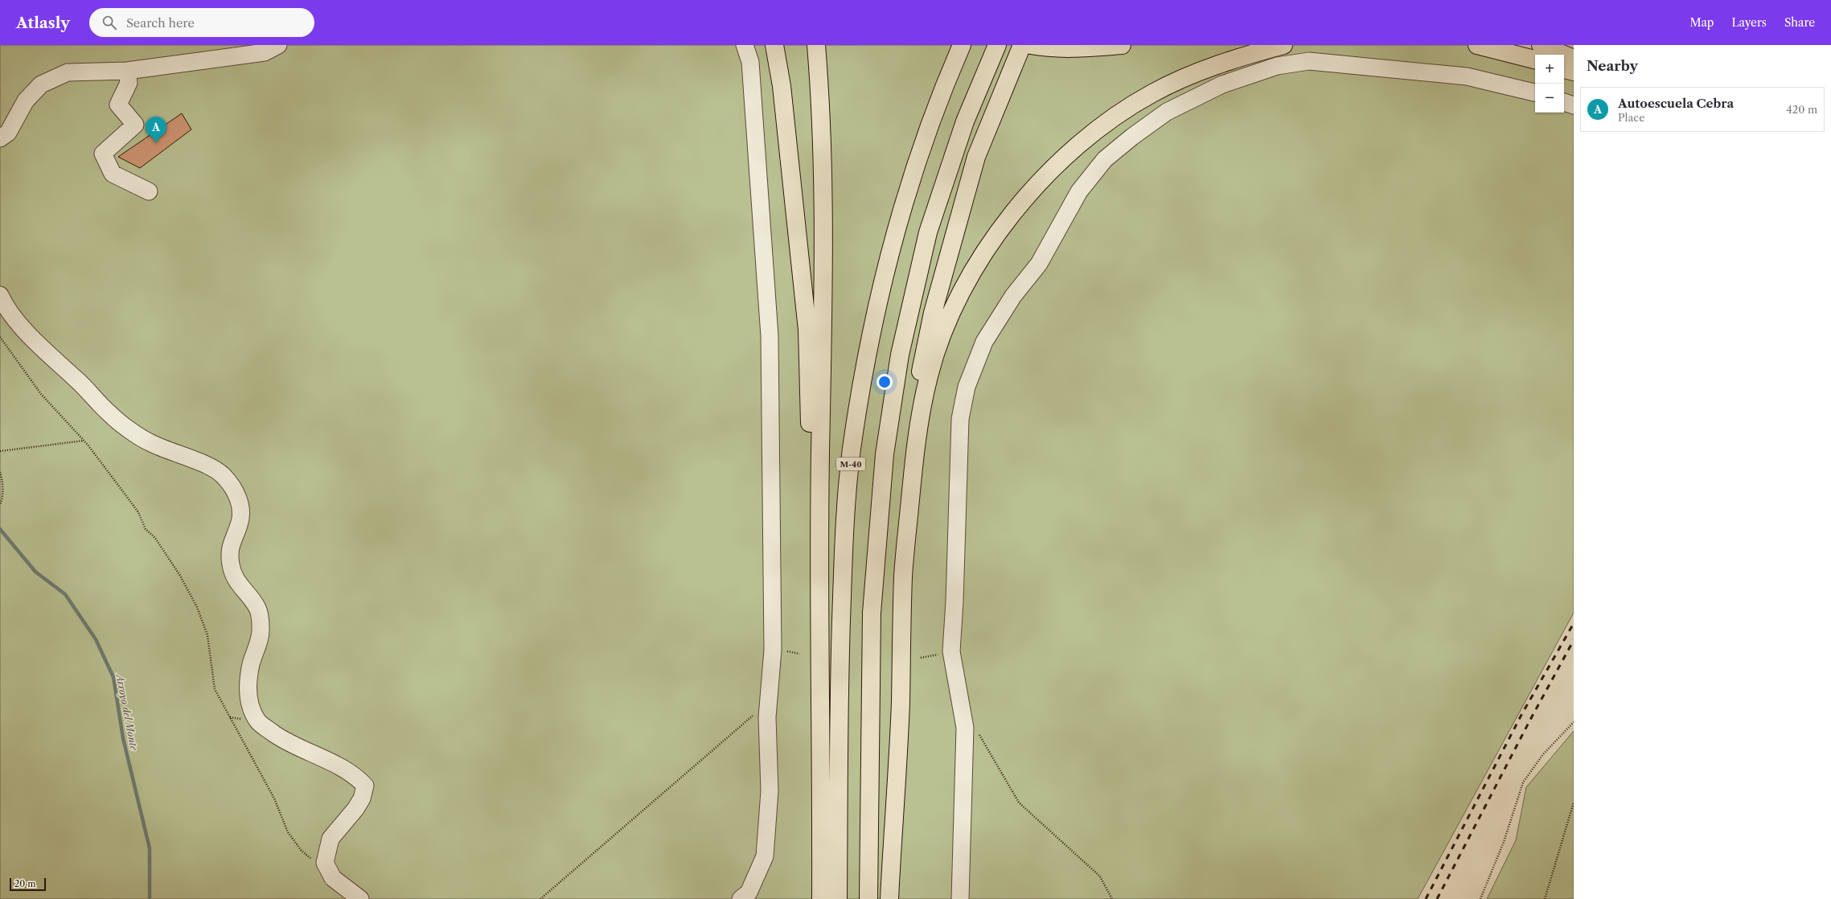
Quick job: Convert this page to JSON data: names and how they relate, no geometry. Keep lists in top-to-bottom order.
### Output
{
  "streets": {
    "highway": ["M-40"]
  },
  "water": ["Arroyo del Monte"],
  "scale_bar": "20 m",
  "page": {
    "header": "Atlasly",
    "search": "Search here",
    "nav": ["Map", "Layers", "Share"],
    "heading": "Nearby",
    "map_buttons": ["+", "−"],
    "list": [
      {
        "mark": "A",
        "name": "Autoescuela Cebra",
        "note": "Place",
        "value": "420 m"
      }
    ],
    "pins": "A",
    "scale": "20 m"
  }
}
